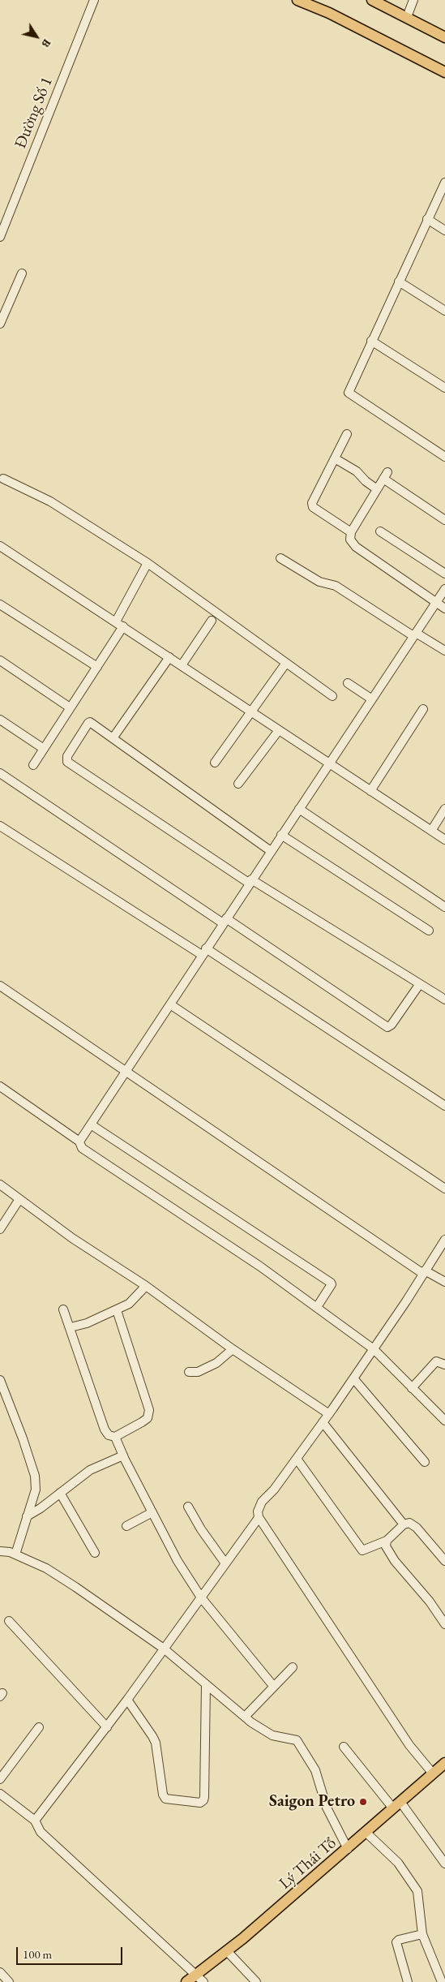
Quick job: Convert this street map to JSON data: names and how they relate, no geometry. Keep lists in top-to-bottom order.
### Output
{
  "streets": {
    "main road": ["Lý Thái Tổ"],
    "street": ["Đường Số 1"]
  },
  "places": ["Saigon Petro"],
  "scale_bar": "100 m",
  "north": "bottom right"
}
